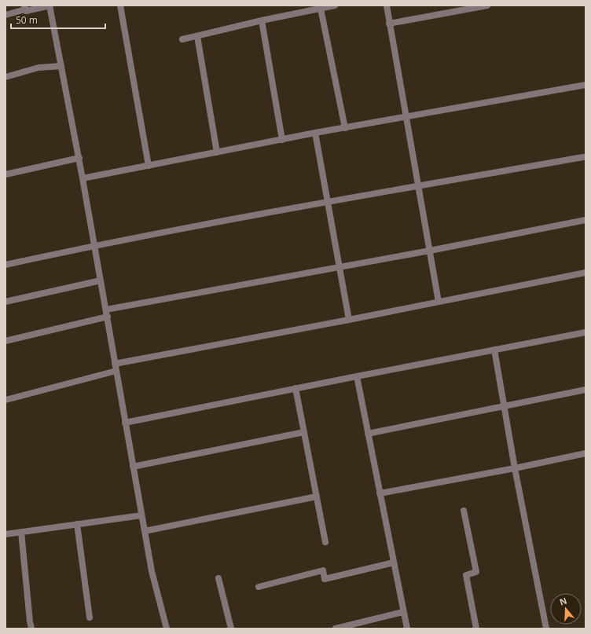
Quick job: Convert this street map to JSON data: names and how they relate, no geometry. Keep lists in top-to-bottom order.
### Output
{
  "scale_bar": "50 m",
  "north": "top"
}
